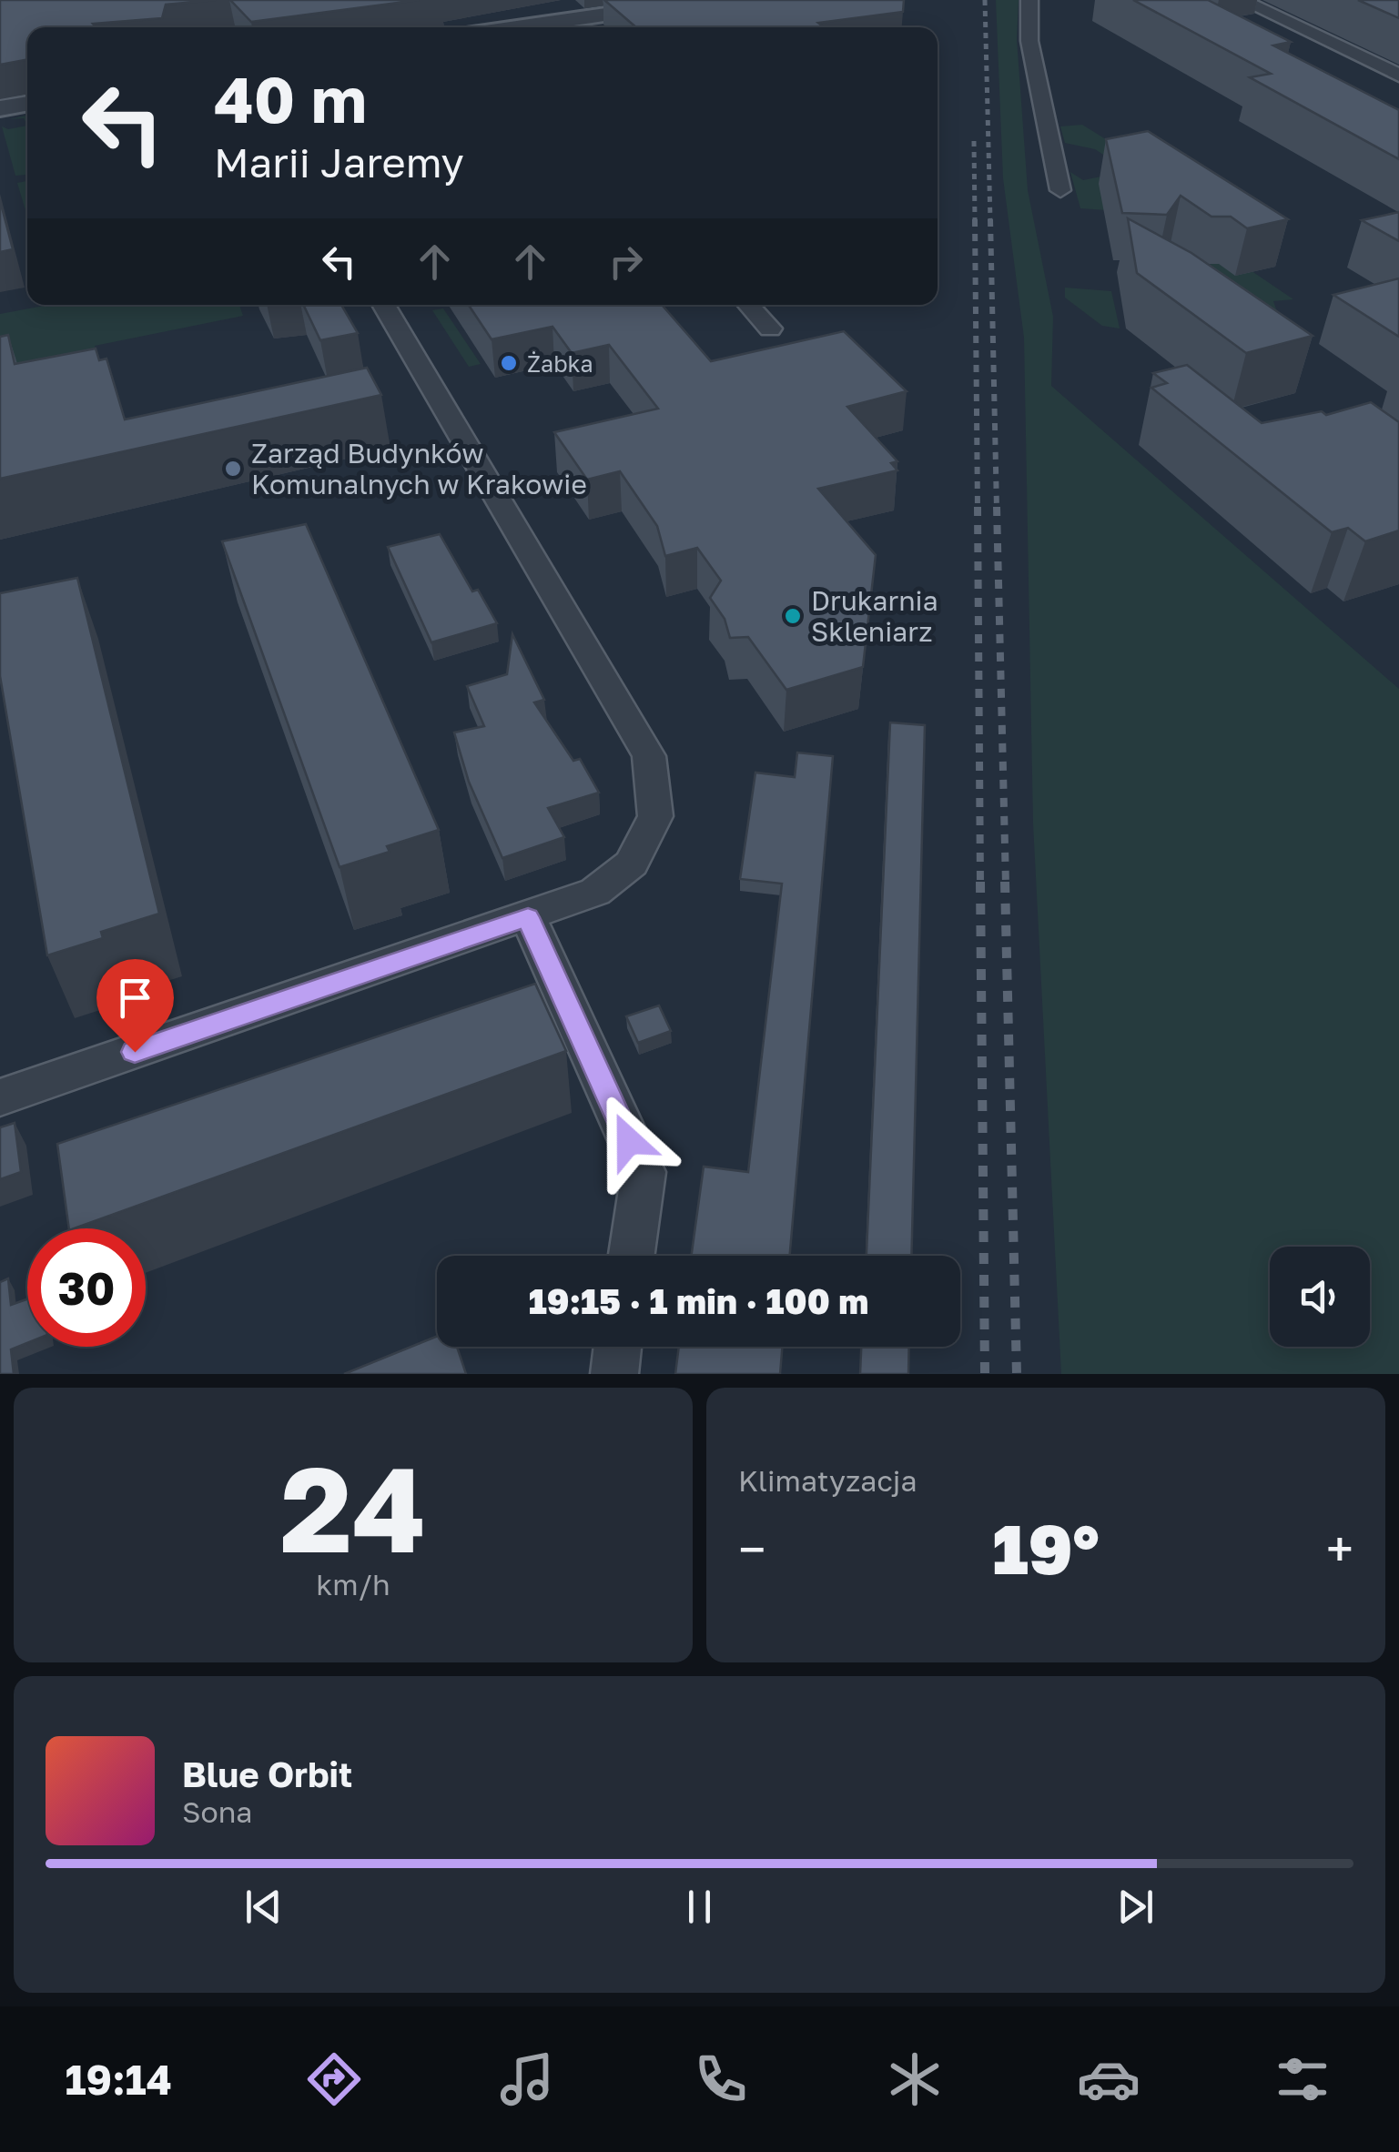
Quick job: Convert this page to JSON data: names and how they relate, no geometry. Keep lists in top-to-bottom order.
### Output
{
  "places": ["Żabka", "Zarząd Budynków Komunalnych w Krakowie", "Drukarnia Skleniarz"],
  "page": {
    "turn": ["40 m", "Marii Jaremy"],
    "limit": "30",
    "trip": "19:15 · 1 min · 100 m",
    "tile": [
      ["24", "km/h"],
      "Klimatyzacja"
    ],
    "heat": ["−", "19°", "+"],
    "song": ["Blue Orbit", "Sona"],
    "tabs": "19:14"
  }
}
